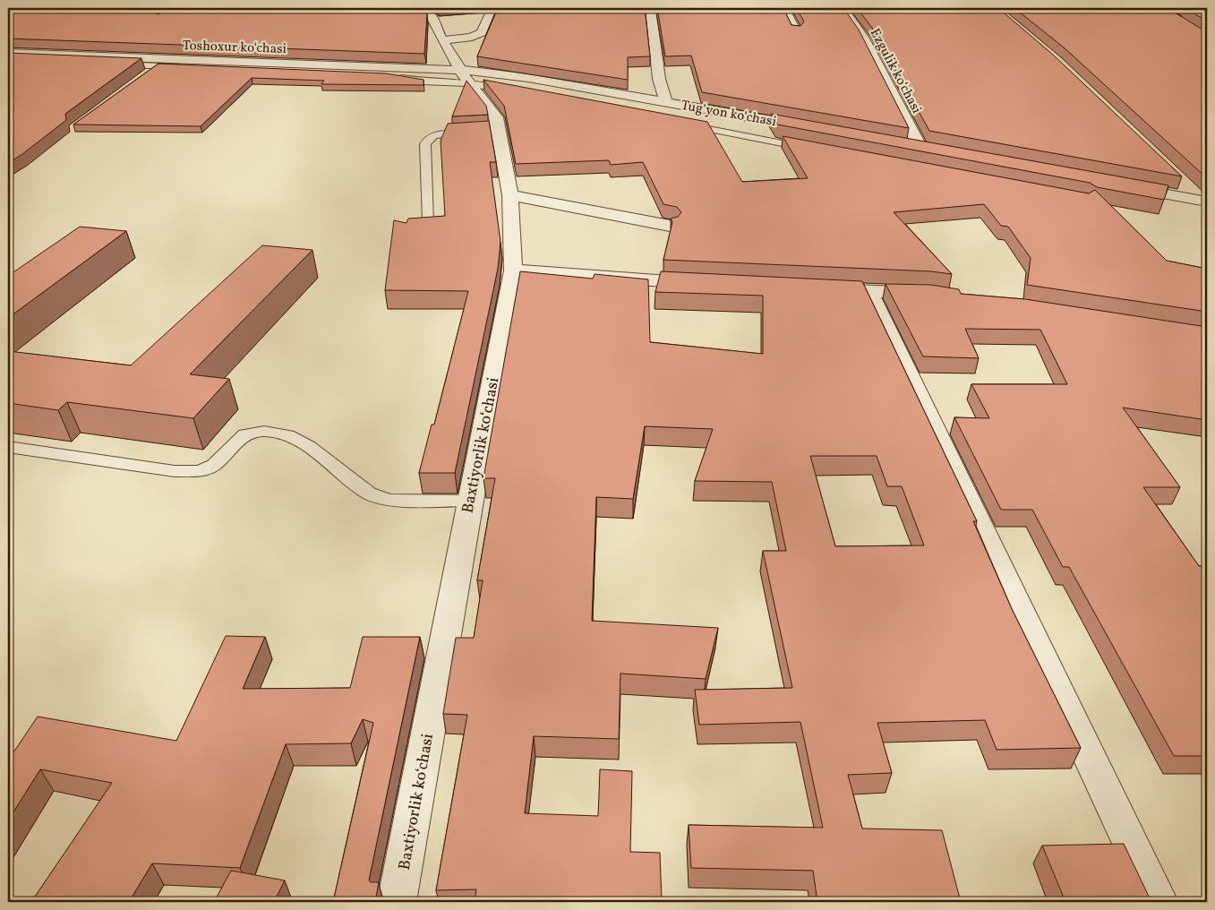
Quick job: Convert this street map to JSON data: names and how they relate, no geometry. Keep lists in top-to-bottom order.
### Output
{
  "streets": {
    "street": [
      "Toshoxur koʻchasi",
      "Ezgulik koʻchasi",
      "Tugʻyon koʻchasi",
      "Baxtiyorlik koʻchasi"
    ]
  },
  "crossings": [
    ["Toshoxur koʻchasi", "Tugʻyon koʻchasi"],
    ["Toshoxur koʻchasi", "Baxtiyorlik koʻchasi"],
    ["Tugʻyon koʻchasi", "Baxtiyorlik koʻchasi"]
  ]
}
